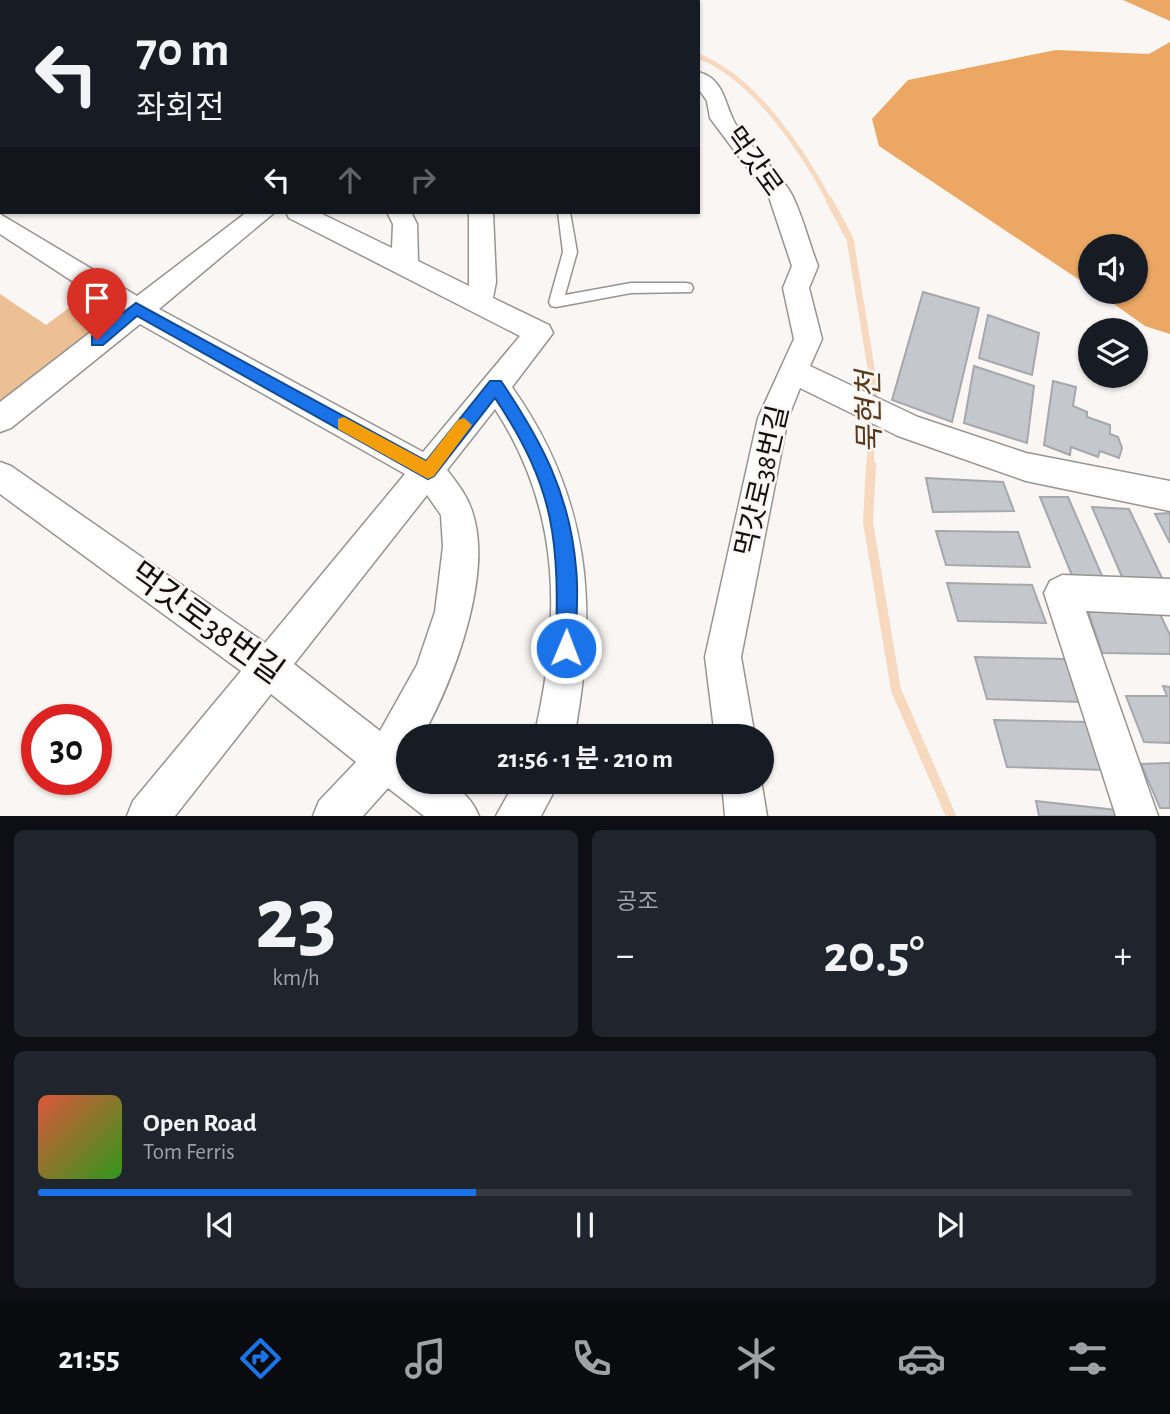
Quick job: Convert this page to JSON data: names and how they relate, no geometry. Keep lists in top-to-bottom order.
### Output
{
  "streets": {
    "street": ["먹갓로", "먹갓로38번길"]
  },
  "crossings": [
    ["먹갓로", "먹갓로38번길"]
  ],
  "water": ["묵현천"],
  "page": {
    "turn": ["70 m", "좌회전"],
    "limit": "30",
    "trip": "21:56 · 1 분 · 210 m",
    "tile": [
      ["23", "km/h"],
      "공조"
    ],
    "heat": ["−", "20.5°", "+"],
    "song": ["Open Road", "Tom Ferris"],
    "tabs": "21:55"
  }
}
